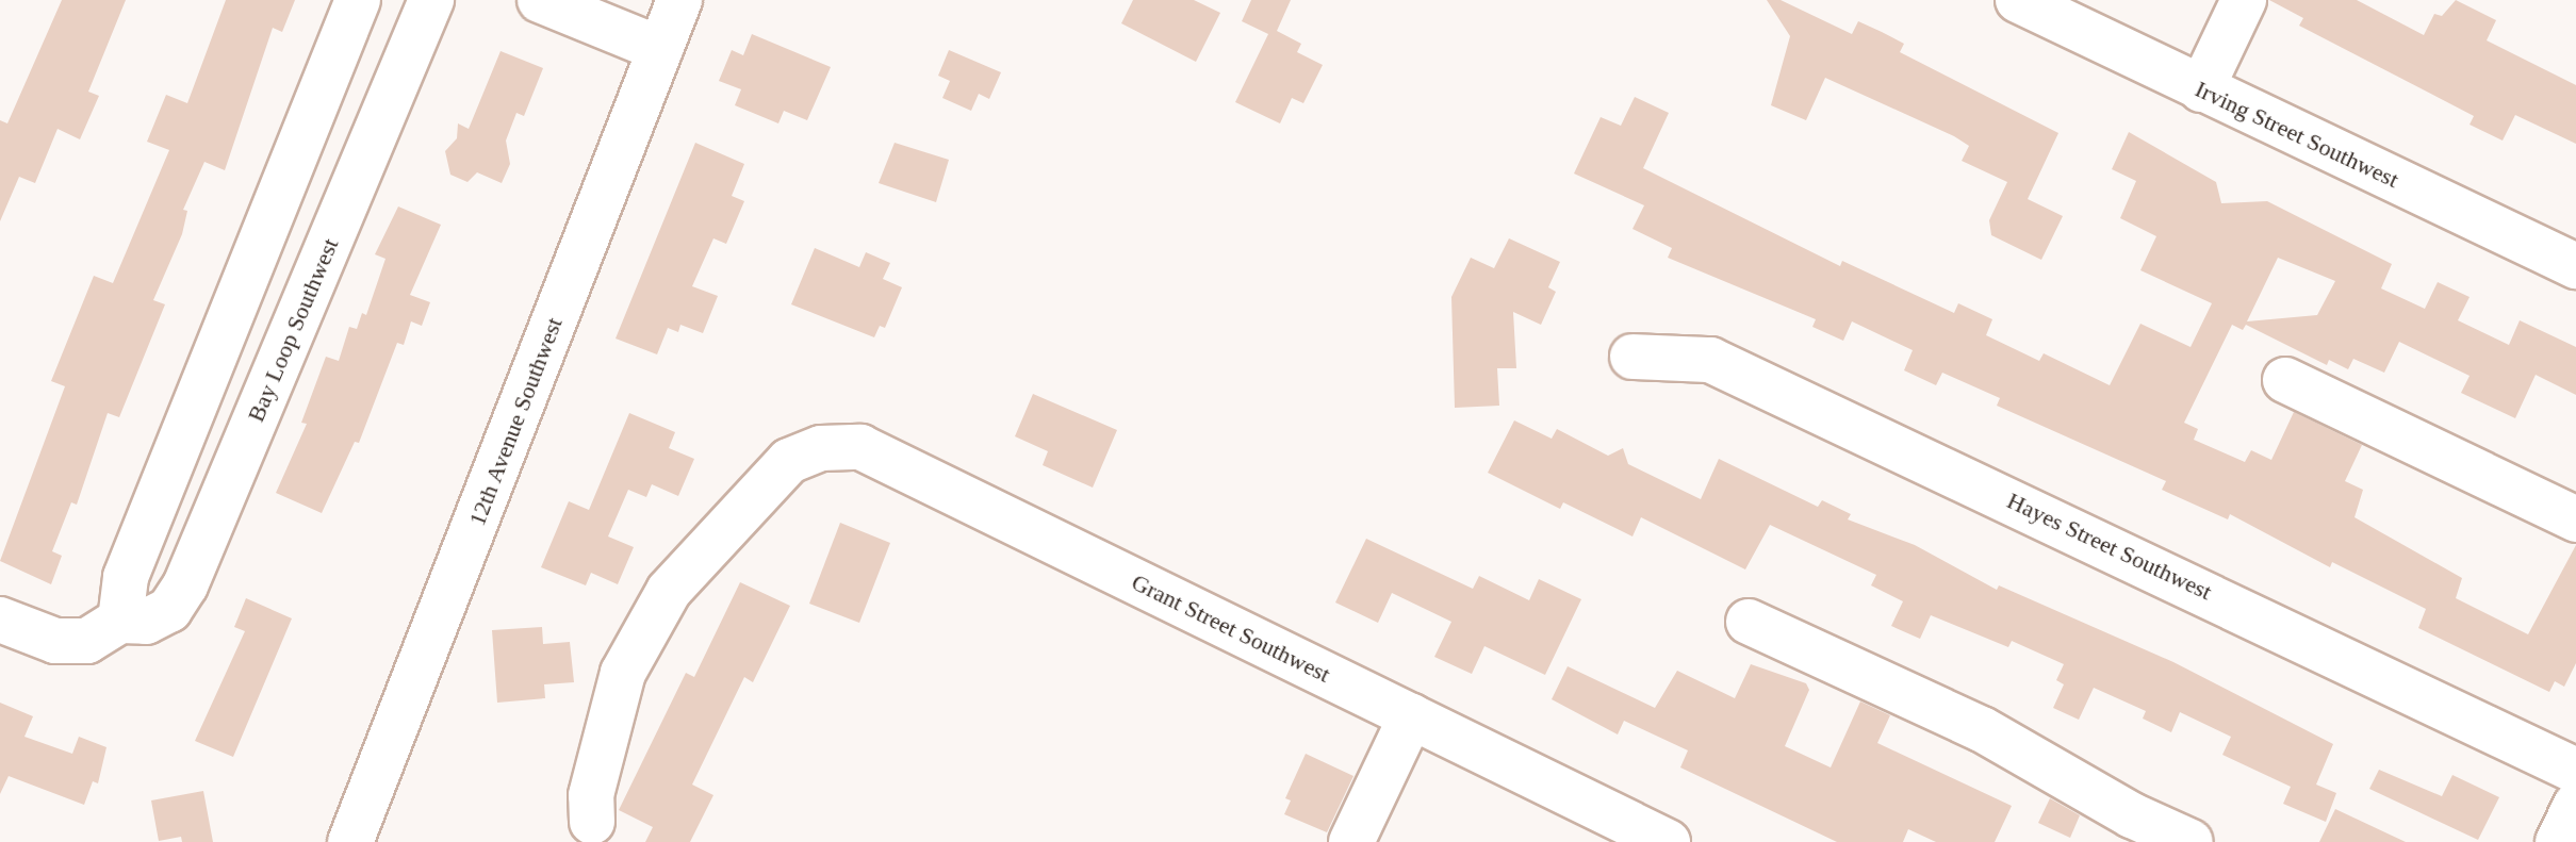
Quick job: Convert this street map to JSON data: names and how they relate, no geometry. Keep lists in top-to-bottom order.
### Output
{
  "streets": {
    "street": [
      "Irving Street Southwest",
      "Bay Loop Southwest",
      "12th Avenue Southwest",
      "Hayes Street Southwest",
      "Grant Street Southwest"
    ]
  }
}
